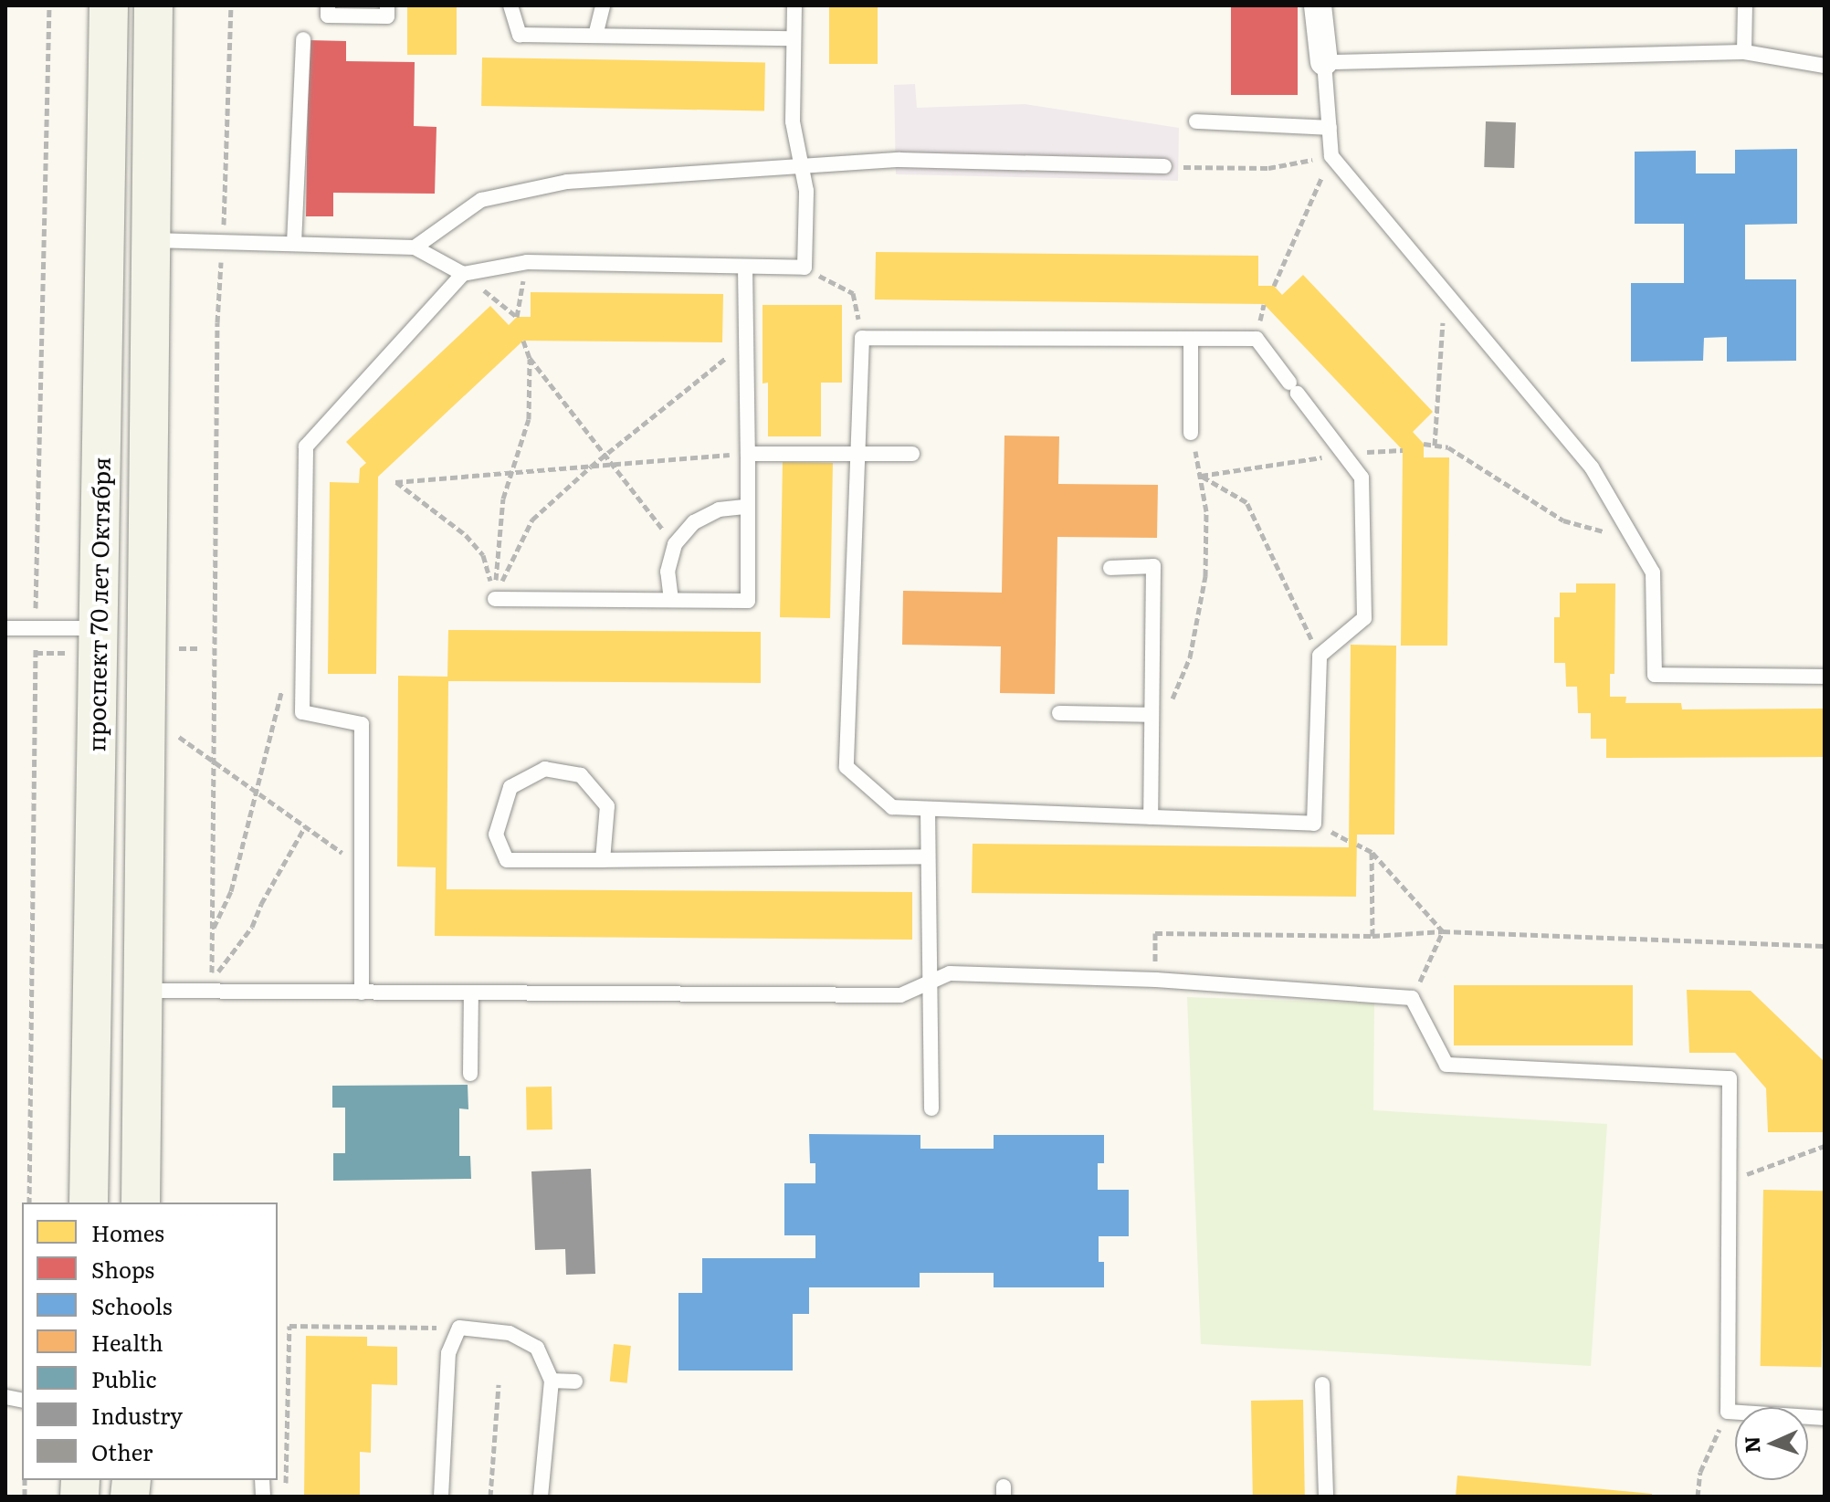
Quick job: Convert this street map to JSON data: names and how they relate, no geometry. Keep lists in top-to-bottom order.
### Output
{
  "streets": {
    "main road": ["проспект 70 лет Октября"]
  },
  "legend": [
    "Homes",
    "Shops",
    "Schools",
    "Health",
    "Public",
    "Industry",
    "Other"
  ],
  "north": "left"
}
